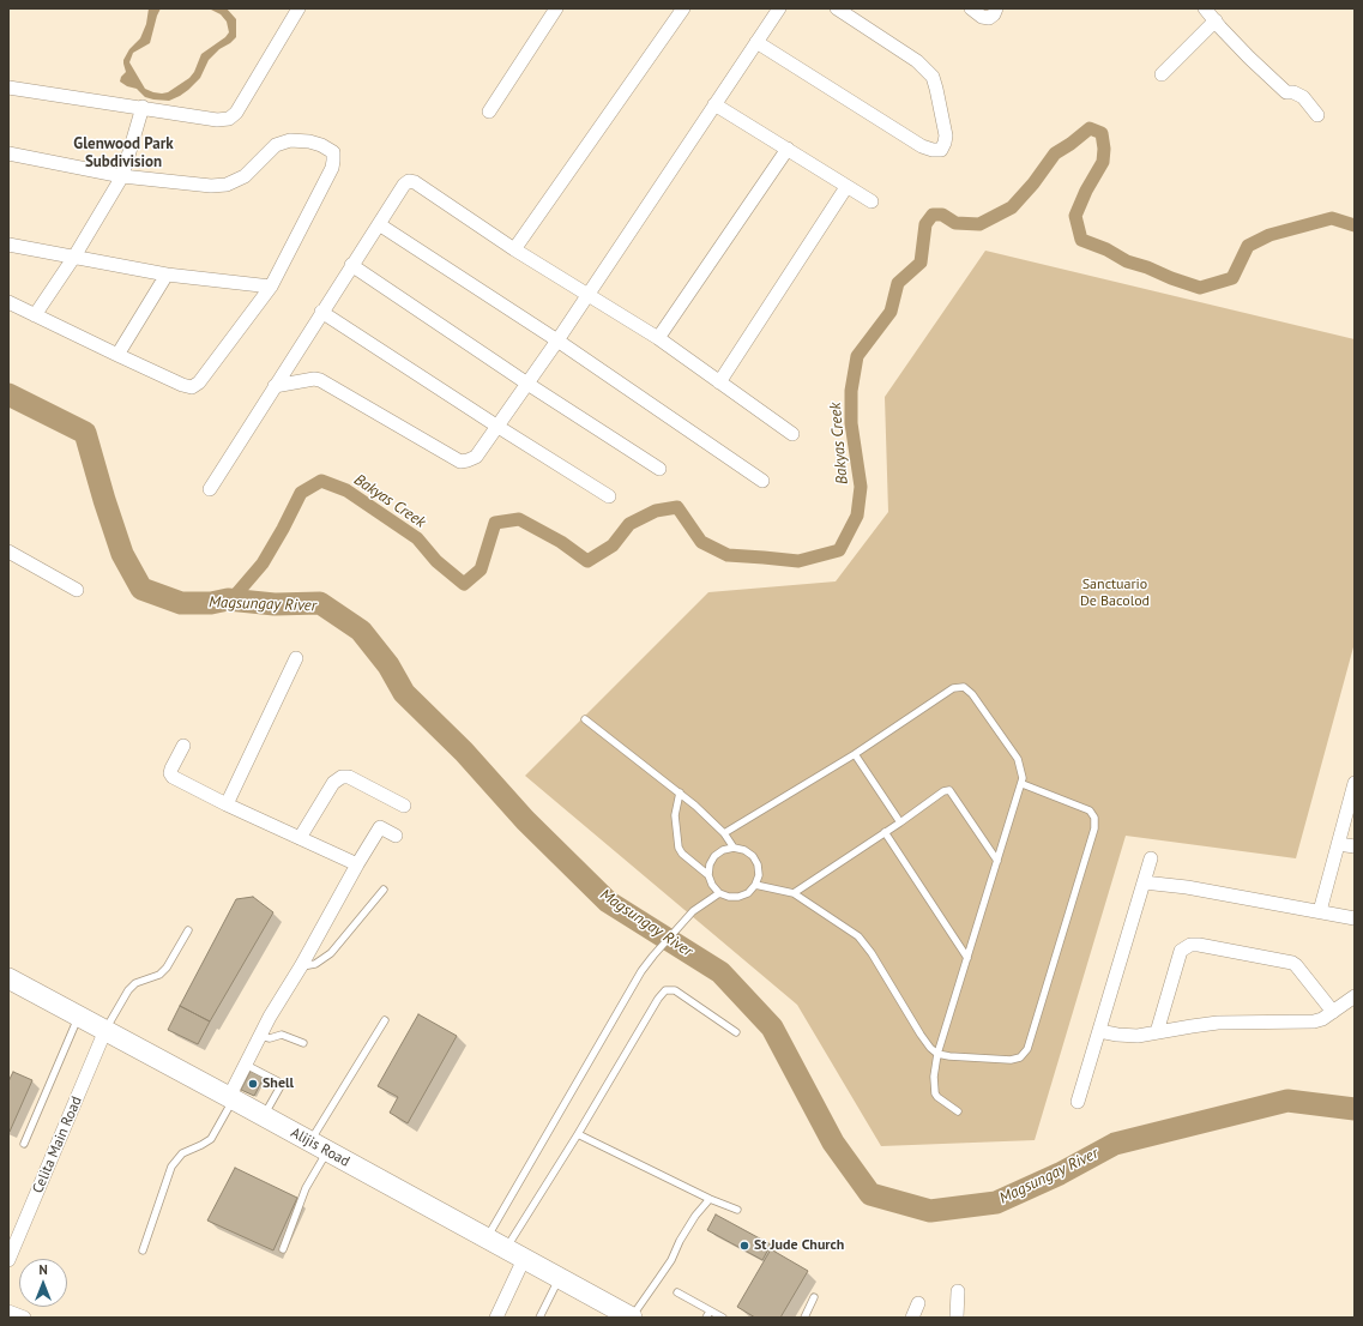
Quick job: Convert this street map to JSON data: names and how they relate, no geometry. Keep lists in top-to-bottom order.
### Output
{
  "streets": {
    "main road": ["Alijis Road"],
    "street": ["Celita Main Road"]
  },
  "crossings": [
    ["Celita Main Road", "Alijis Road"]
  ],
  "districts": ["Glenwood Park Subdivision"],
  "water": ["Bakyas Creek", "Magsungay River"],
  "parks": ["Sanctuario De Bacolod"],
  "places": ["Shell", "St Jude Church"],
  "north": "top"
}
